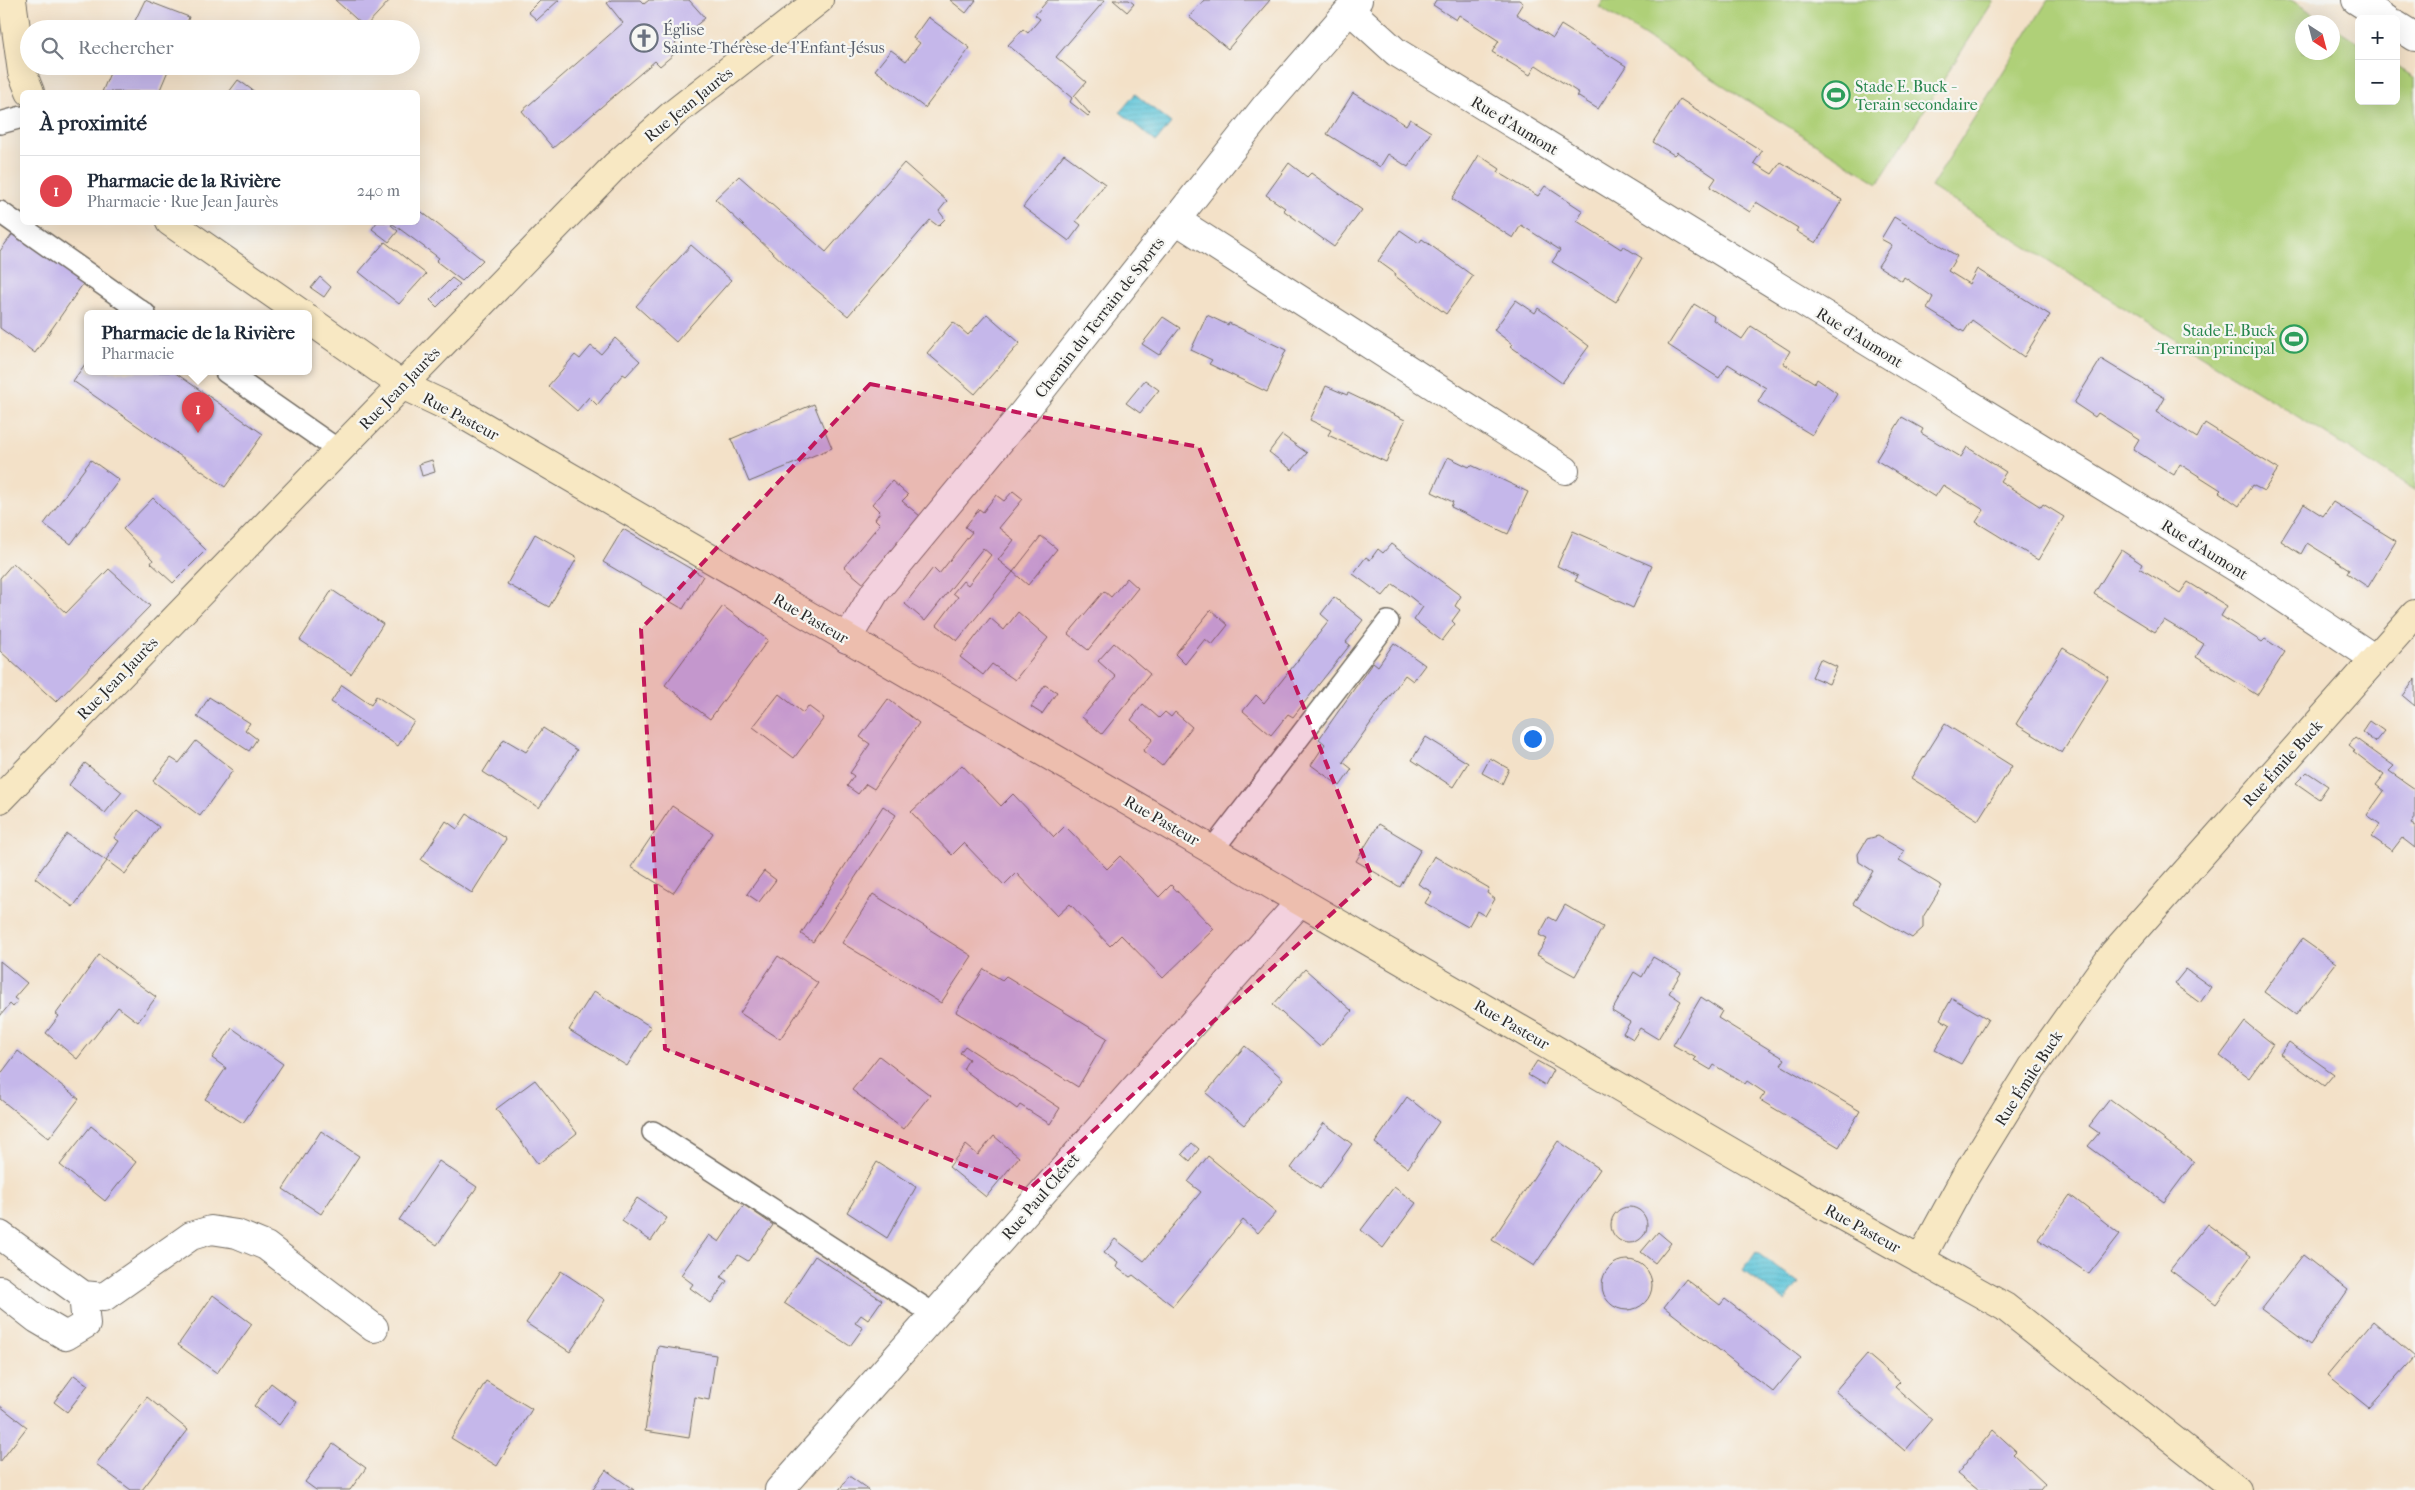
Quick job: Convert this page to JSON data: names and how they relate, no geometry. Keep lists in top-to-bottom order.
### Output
{
  "streets": {
    "street": [
      "Rue Jean Jaurès",
      "Rue d'Aumont",
      "Chemin du Terrain de Sports",
      "Rue Pasteur",
      "Rue Émile Buck",
      "Rue Paul Cléret"
    ]
  },
  "crossings": [
    ["Rue Jean Jaurès", "Rue Pasteur"],
    ["Rue d'Aumont", "Chemin du Terrain de Sports"],
    ["Rue d'Aumont", "Rue Émile Buck"],
    ["Chemin du Terrain de Sports", "Rue Pasteur"],
    ["Rue Pasteur", "Rue Émile Buck"],
    ["Rue Pasteur", "Rue Paul Cléret"]
  ],
  "places": {
    "church": ["Église Sainte-Thérèse-de-l'Enfant-Jésus"],
    "sports": ["Stade E. Buck - Terain secondaire", "Stade E. Buck -Terrain principal"]
  },
  "north": "bottom right",
  "page": {
    "map_buttons": ["+", "−"],
    "search": "Rechercher",
    "heading": "À proximité",
    "list": [
      {
        "mark": "1",
        "name": "Pharmacie de la Rivière",
        "note": "Pharmacie · Rue Jean Jaurès",
        "value": "240 m"
      }
    ],
    "popup": ["Pharmacie de la Rivière", "Pharmacie"],
    "pins": "1"
  }
}
